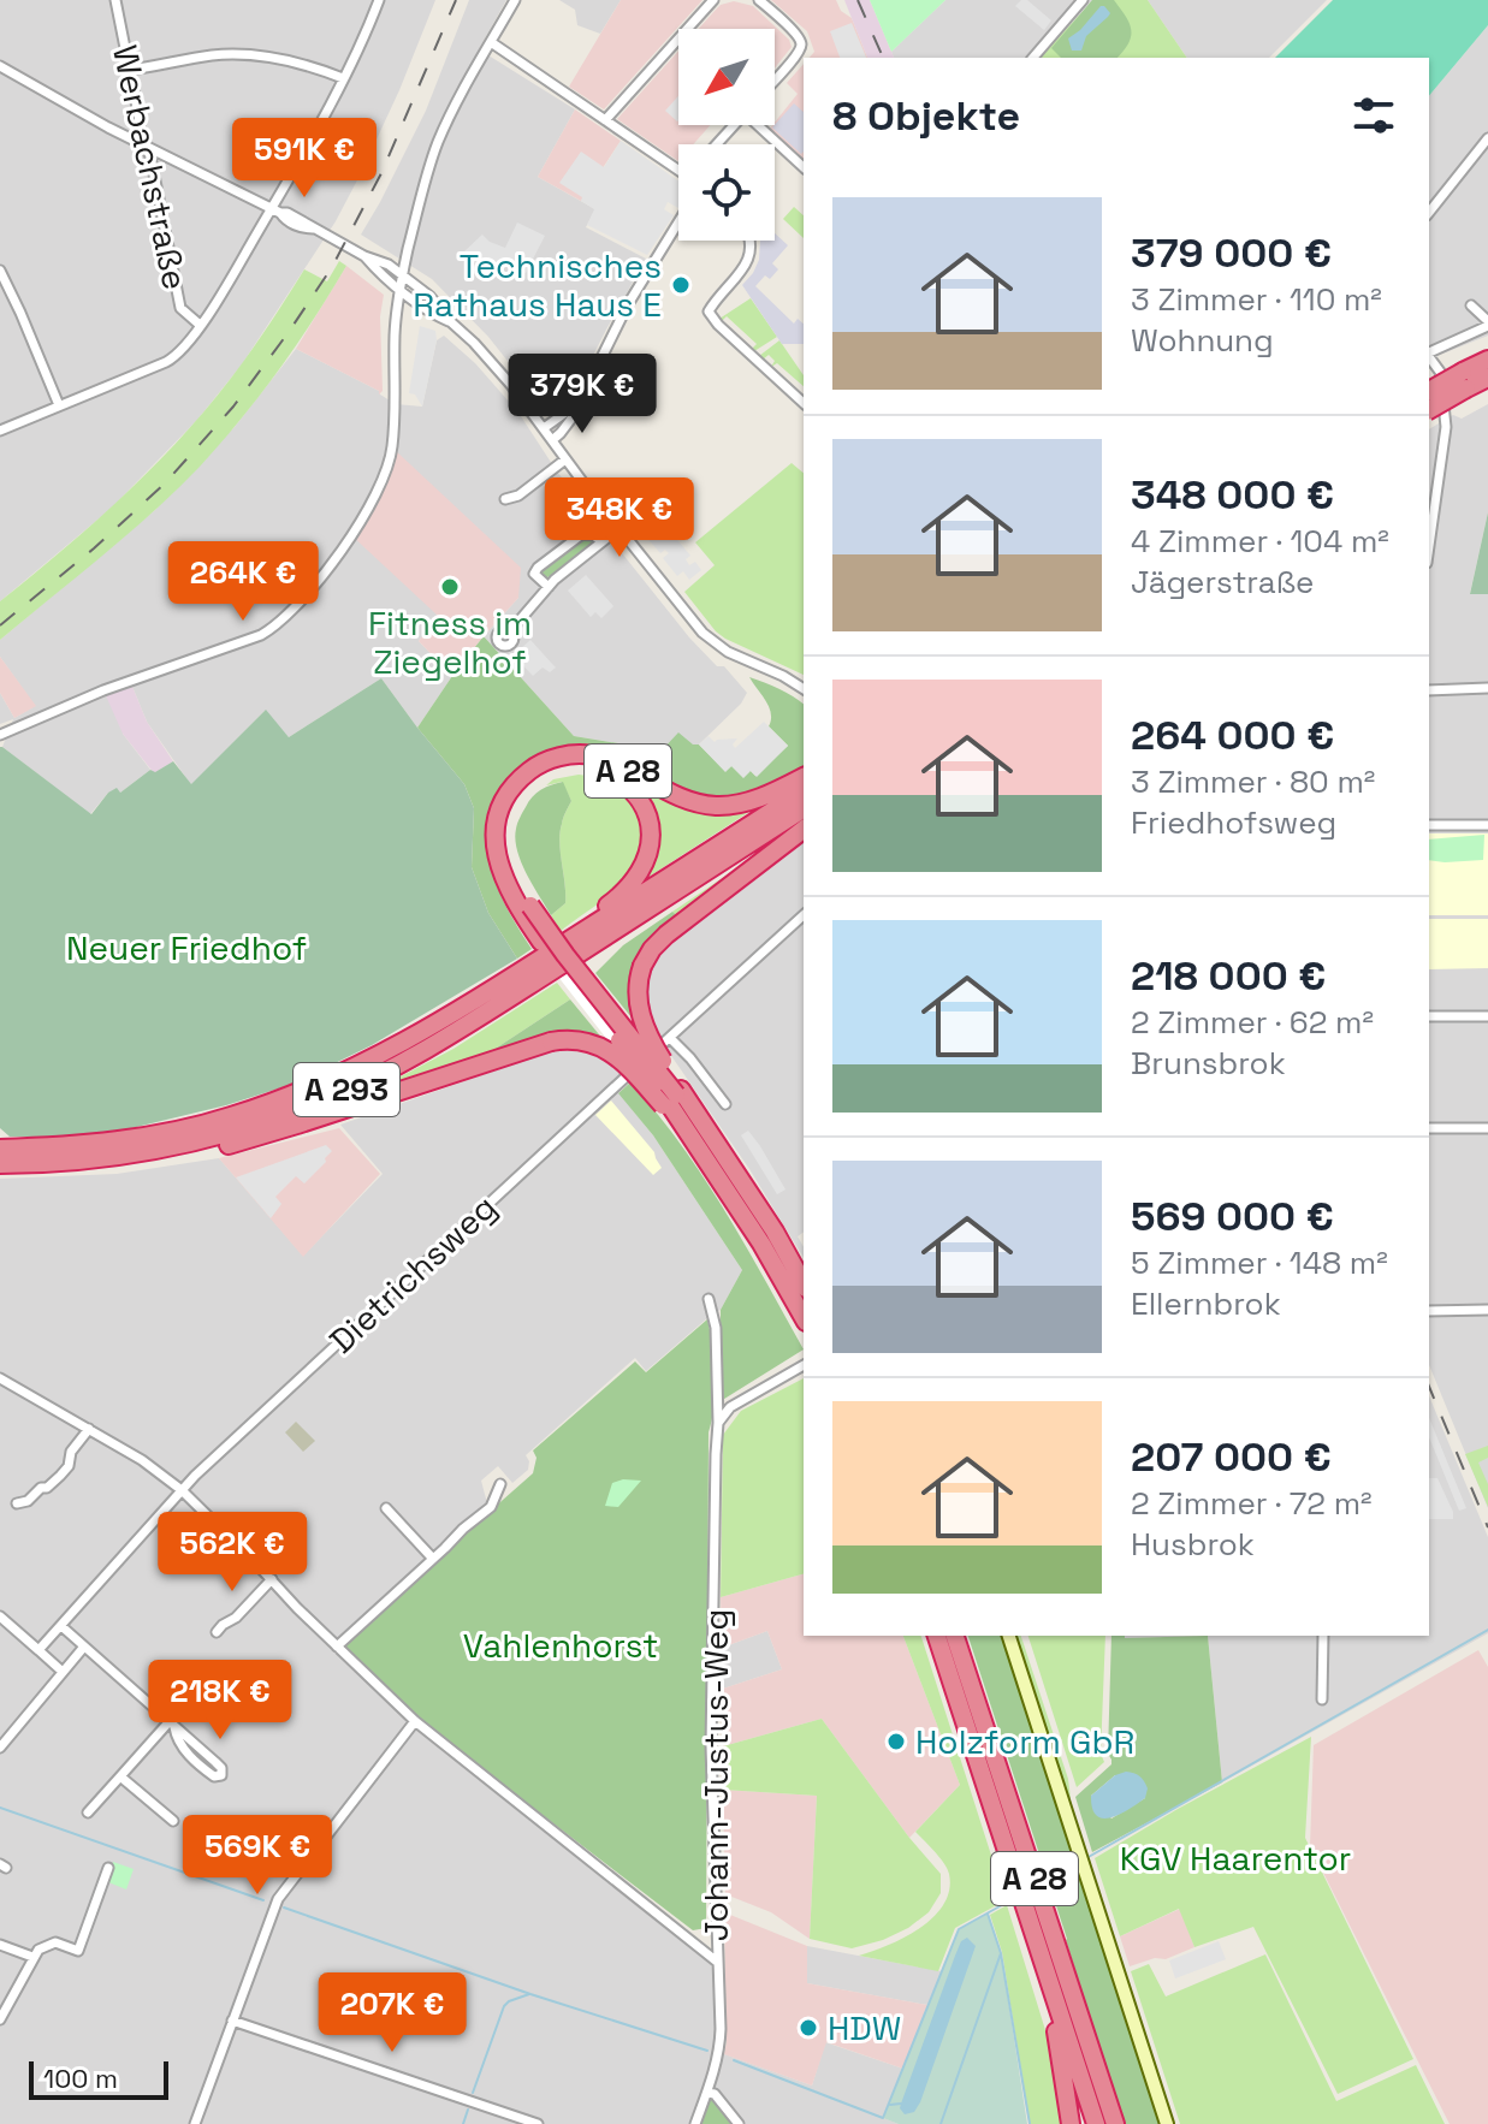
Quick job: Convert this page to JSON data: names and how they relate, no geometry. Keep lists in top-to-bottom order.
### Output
{
  "streets": {
    "highway": ["A 28", "A 293"],
    "street": ["Werbachstraße", "Dietrichsweg", "Johann-Justus-Weg"]
  },
  "crossings": [
    ["A 28", "A 293"]
  ],
  "parks": ["Neuer Friedhof", "Vahlenhorst", "KGV Haarentor"],
  "places": [
    "Technisches Rathaus Haus E",
    "Fitness im Ziegelhof",
    "Holzform GbR",
    "HDW"
  ],
  "scale_bar": "100 m",
  "north": "bottom left",
  "page": {
    "heading": "8 Objekte",
    "price": [
      "591K €",
      "379K €",
      "348K €",
      "264K €",
      "562K €",
      "218K €",
      "569K €",
      "207K €"
    ],
    "list": [
      {
        "name": "379 000 €",
        "note": "3 Zimmer · 110 m² · Wohnung"
      },
      {
        "name": "348 000 €",
        "note": "4 Zimmer · 104 m² · Jägerstraße"
      },
      {
        "name": "264 000 €",
        "note": "3 Zimmer · 80 m² · Friedhofsweg"
      },
      {
        "name": "218 000 €",
        "note": "2 Zimmer · 62 m² · Brunsbrok"
      },
      {
        "name": "569 000 €",
        "note": "5 Zimmer · 148 m² · Ellernbrok"
      },
      {
        "name": "207 000 €",
        "note": "2 Zimmer · 72 m² · Husbrok"
      }
    ],
    "scale": "100 m"
  }
}
